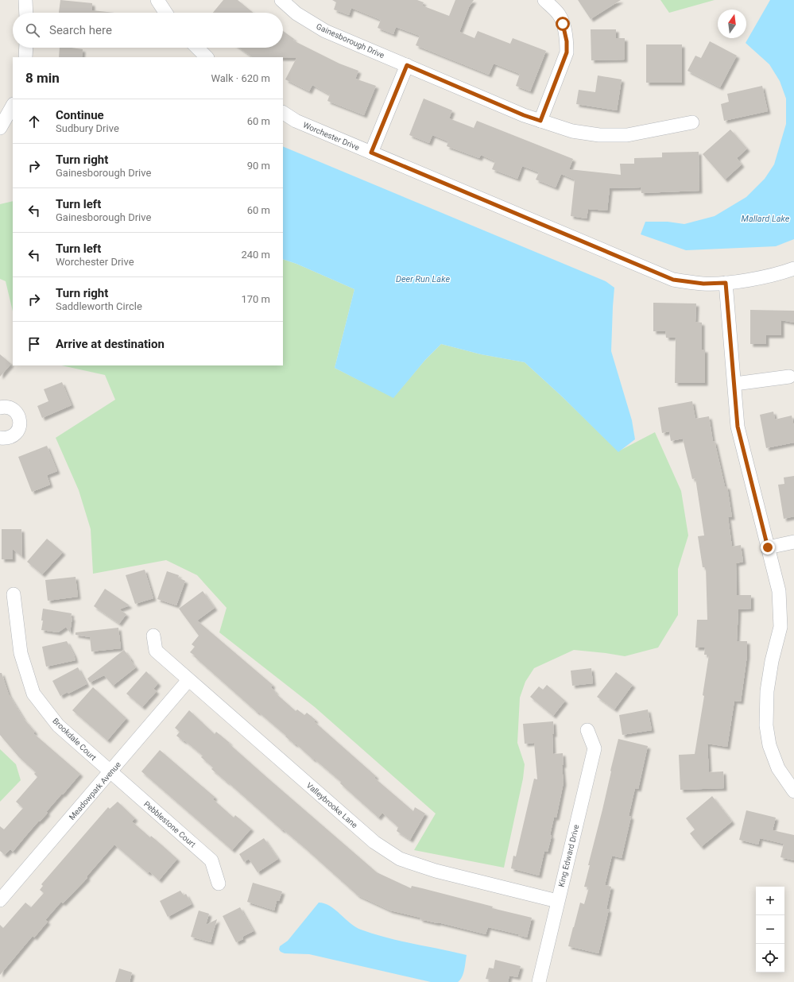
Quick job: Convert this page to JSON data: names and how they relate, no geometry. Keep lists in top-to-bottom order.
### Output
{
  "streets": {
    "street": [
      "Gainesborough Drive",
      "Worchester Drive",
      "Brookdale Court",
      "Meadowpark Avenue",
      "Valleybrooke Lane",
      "Pebblestone Court",
      "King Edward Drive"
    ]
  },
  "crossings": [
    ["Brookdale Court", "Meadowpark Avenue"],
    ["Brookdale Court", "Pebblestone Court"],
    ["Meadowpark Avenue", "Valleybrooke Lane"],
    ["Meadowpark Avenue", "Pebblestone Court"],
    ["Valleybrooke Lane", "King Edward Drive"]
  ],
  "water": ["Mallard Lake", "Deer Run Lake"],
  "north": "top",
  "page": {
    "search": "Search here",
    "heading": ["8 min", "Walk · 620 m"],
    "list": [
      ["Continue", "Sudbury Drive", "60 m"],
      ["Turn right", "Gainesborough Drive", "90 m"],
      ["Turn left", "Gainesborough Drive", "60 m"],
      ["Turn left", "Worchester Drive", "240 m"],
      ["Turn right", "Saddleworth Circle", "170 m"],
      "Arrive at destination"
    ],
    "map_buttons": ["+", "−"]
  }
}
